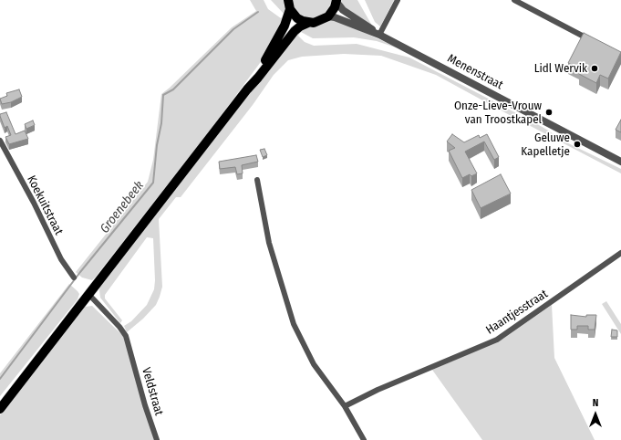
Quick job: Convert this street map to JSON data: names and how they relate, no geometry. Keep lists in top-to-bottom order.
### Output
{
  "streets": {
    "street": [
      "Menenstraat",
      "Koekuitstraat",
      "Haantjesstraat",
      "Veldstraat"
    ]
  },
  "water": ["Groenebeek"],
  "places": ["Lidl Wervik", "Onze-Lieve-Vrouw van Troostkapel", "Geluwe Kapelletje"],
  "north": "top"
}
